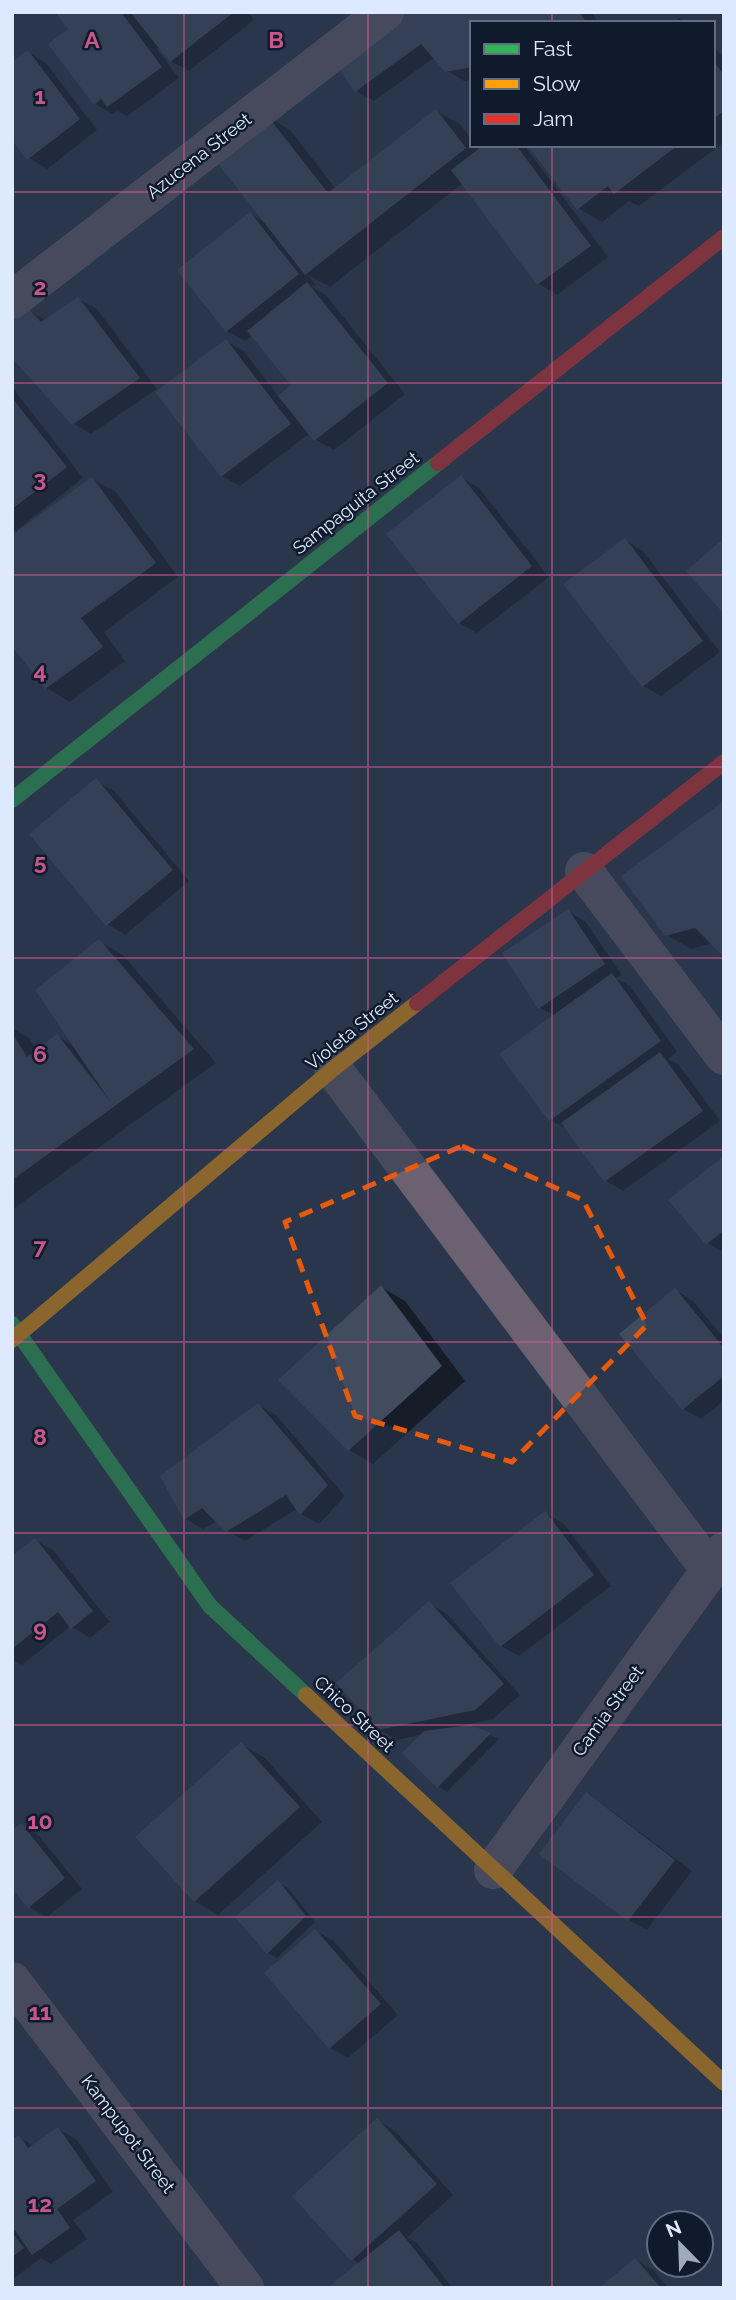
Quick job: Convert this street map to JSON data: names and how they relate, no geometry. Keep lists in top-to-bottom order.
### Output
{
  "streets": {
    "street": [
      "Azucena Street",
      "Sampaguita Street",
      "Violeta Street",
      "Camia Street",
      "Chico Street",
      "Kampupot Street"
    ]
  },
  "crossings": [
    ["Violeta Street", "Chico Street"],
    ["Camia Street", "Chico Street"]
  ],
  "legend": ["Fast", "Slow", "Jam"],
  "north": "top left",
  "grid": {
    "columns": ["A", "B"],
    "rows": [
      "1",
      "2",
      "3",
      "4",
      "5",
      "6",
      "7",
      "8",
      "9",
      "10",
      "11",
      "12"
    ]
  }
}
